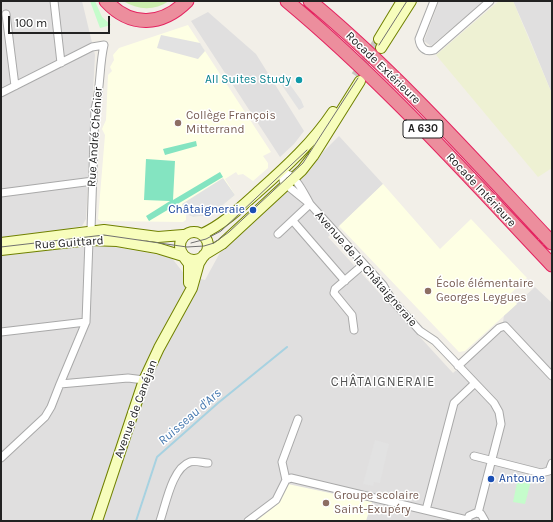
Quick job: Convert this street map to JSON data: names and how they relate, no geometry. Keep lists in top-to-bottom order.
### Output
{
  "streets": {
    "highway": ["Rocade Extérieure", "A 630", "Rocade Intérieure"],
    "main road": ["Rue Guittard", "Avenue de Canéjan"],
    "street": ["Rue André Chénier", "Avenue de la Châtaigneraie"]
  },
  "crossings": [
    ["Rue André Chénier", "Rue Guittard"],
    ["Rue Guittard", "Avenue de Canéjan"]
  ],
  "districts": ["CHÂTAIGNERAIE"],
  "water": ["Ruisseau d'Ars"],
  "places": [
    "All Suites Study",
    "Collège François Mitterrand",
    "Châtaigneraie",
    "École élémentaire Georges Leygues",
    "Antoune",
    "Groupe scolaire Saint-Exupéry"
  ],
  "scale_bar": "100 m"
}
